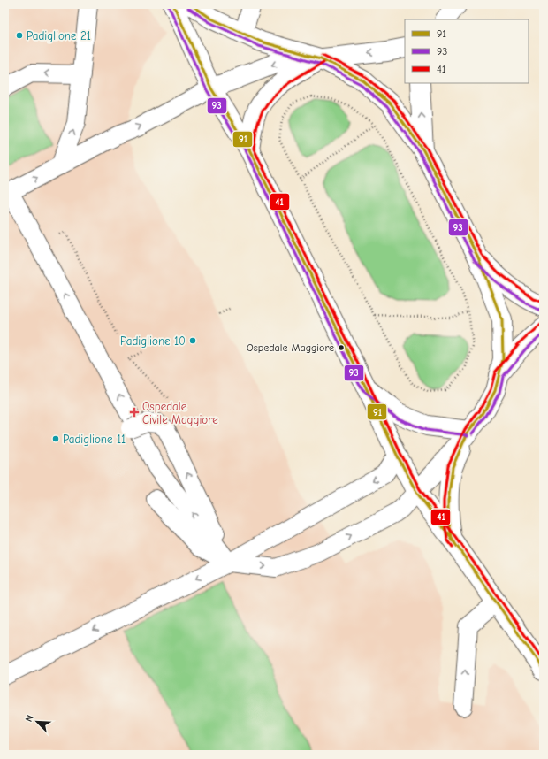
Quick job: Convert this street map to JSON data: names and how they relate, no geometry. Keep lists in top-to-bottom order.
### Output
{
  "places": {
    "other": [
      "Padiglione 21",
      "Padiglione 10",
      "Ospedale Maggiore",
      "Padiglione 11"
    ],
    "health": ["Ospedale Civile Maggiore"]
  },
  "lines": ["transit line 91", "transit line 93", "transit line 41"],
  "legend": ["91", "93", "41"],
  "north": "top left"
}
